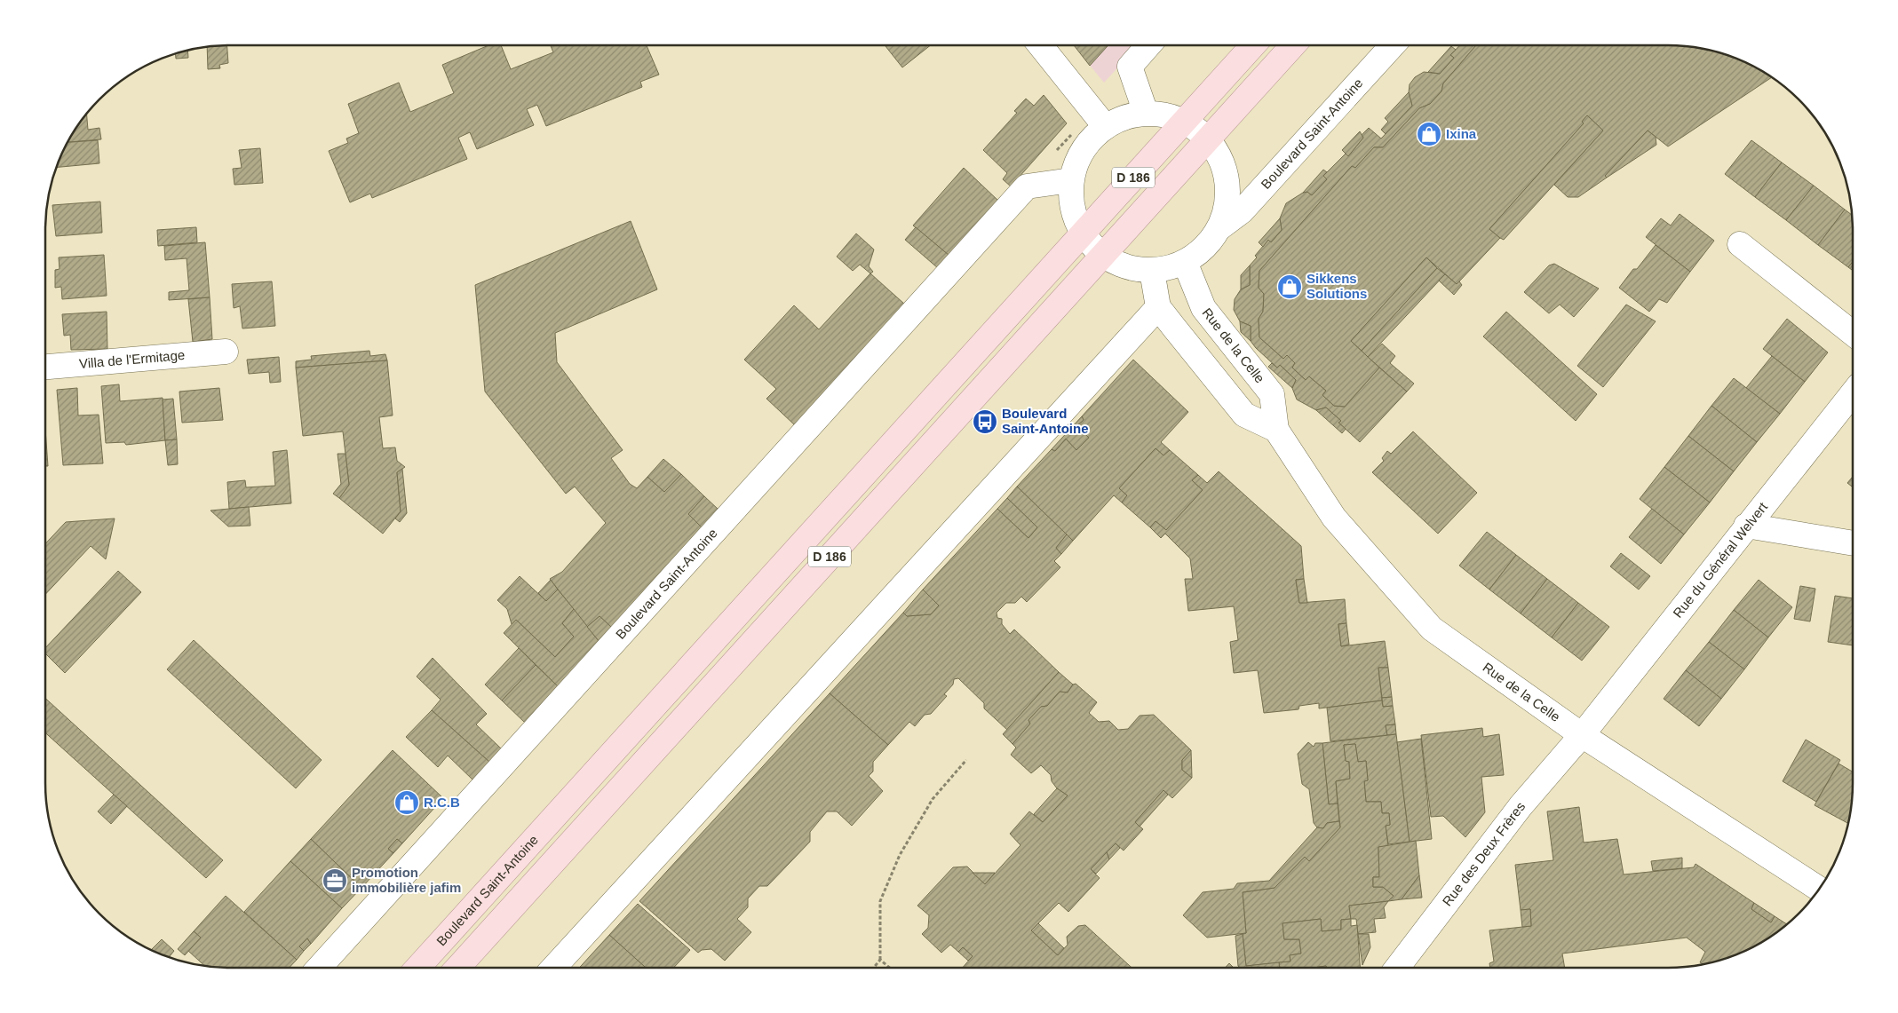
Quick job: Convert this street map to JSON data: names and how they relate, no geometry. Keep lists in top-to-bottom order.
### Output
{
  "streets": {
    "main road": ["Boulevard Saint-Antoine", "D 186"],
    "street": [
      "Rue de la Celle",
      "Villa de l'Ermitage",
      "Rue du Général Welvert",
      "Rue des Deux Frères"
    ]
  },
  "crossings": [
    ["Boulevard Saint-Antoine", "D 186"],
    ["Boulevard Saint-Antoine", "Rue de la Celle"],
    ["Rue de la Celle", "Rue du Général Welvert"],
    ["Rue de la Celle", "Rue des Deux Frères"],
    ["Rue du Général Welvert", "Rue des Deux Frères"]
  ],
  "places": {
    "shop": ["Ixina", "Sikkens Solutions", "R.C.B"],
    "bus stop": ["Boulevard Saint-Antoine"],
    "office": ["Promotion immobilière jafim"]
  }
}
